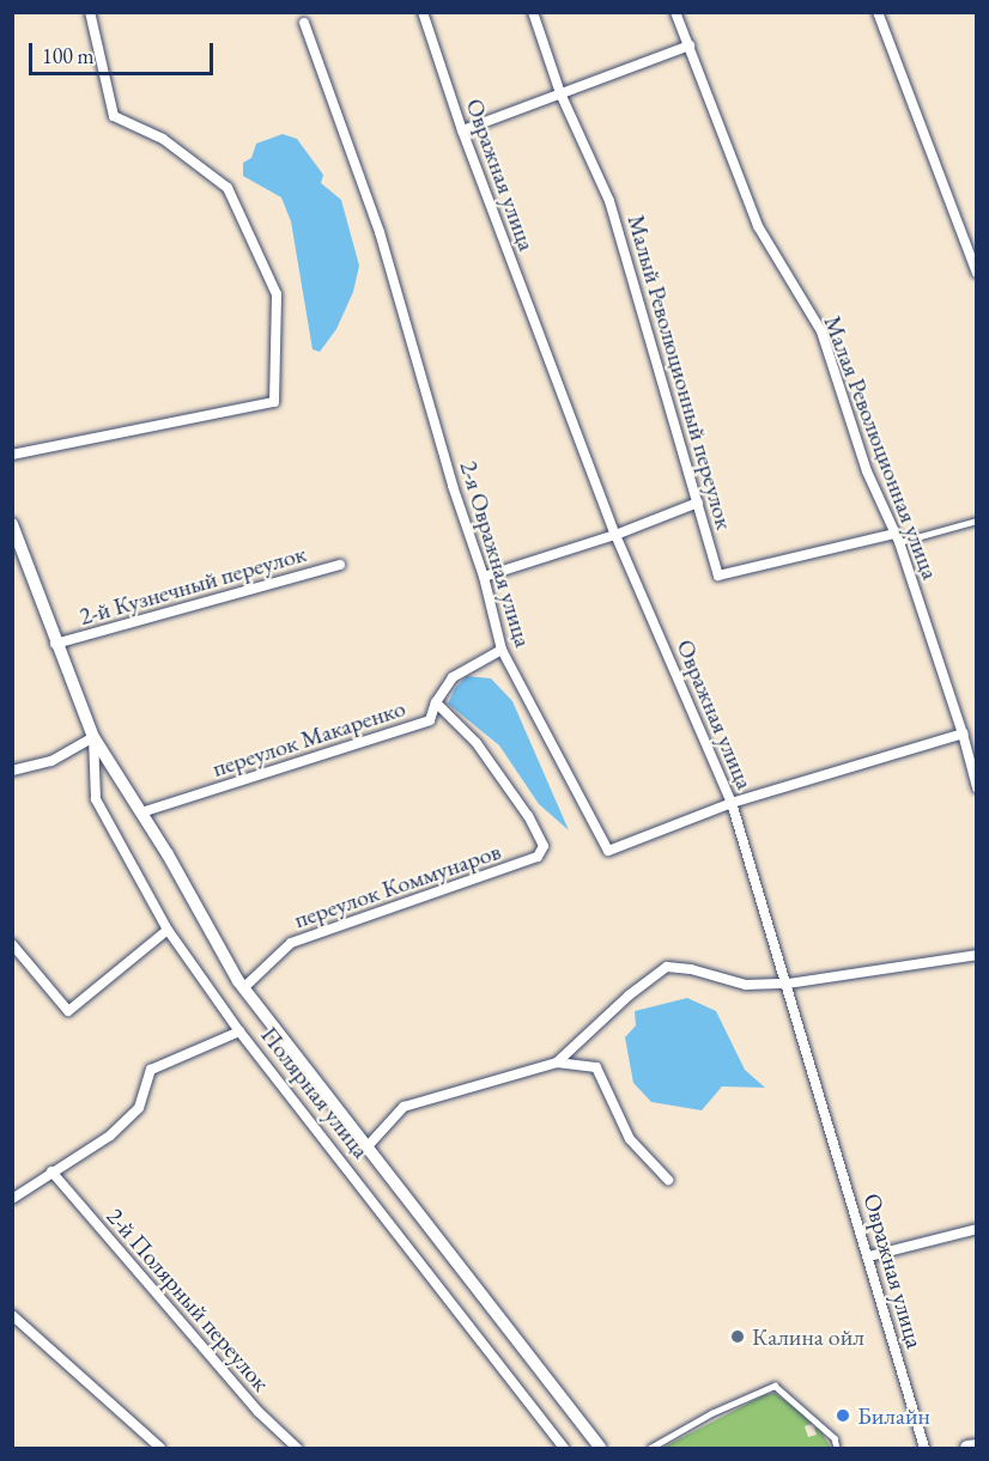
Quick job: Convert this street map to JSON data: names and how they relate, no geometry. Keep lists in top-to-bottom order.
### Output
{
  "streets": {
    "street": [
      "Овражная улица",
      "Малый Революционный переулок",
      "Малая Революционная улица",
      "2-я Овражная улица",
      "2-й Кузнечный переулок",
      "переулок Макаренко",
      "переулок Коммунаров",
      "Полярная улица",
      "2-й Полярный переулок"
    ]
  },
  "crossings": [
    ["Овражная улица", "2-я Овражная улица"],
    ["Малый Революционный переулок", "Малая Революционная улица"],
    ["Малая Революционная улица", "2-я Овражная улица"],
    ["2-я Овражная улица", "переулок Макаренко"],
    ["2-й Кузнечный переулок", "Полярная улица"],
    ["переулок Макаренко", "переулок Коммунаров"],
    ["переулок Макаренко", "Полярная улица"],
    ["переулок Коммунаров", "Полярная улица"]
  ],
  "places": ["Калина ойл", "Билайн"],
  "scale_bar": "100 m"
}
